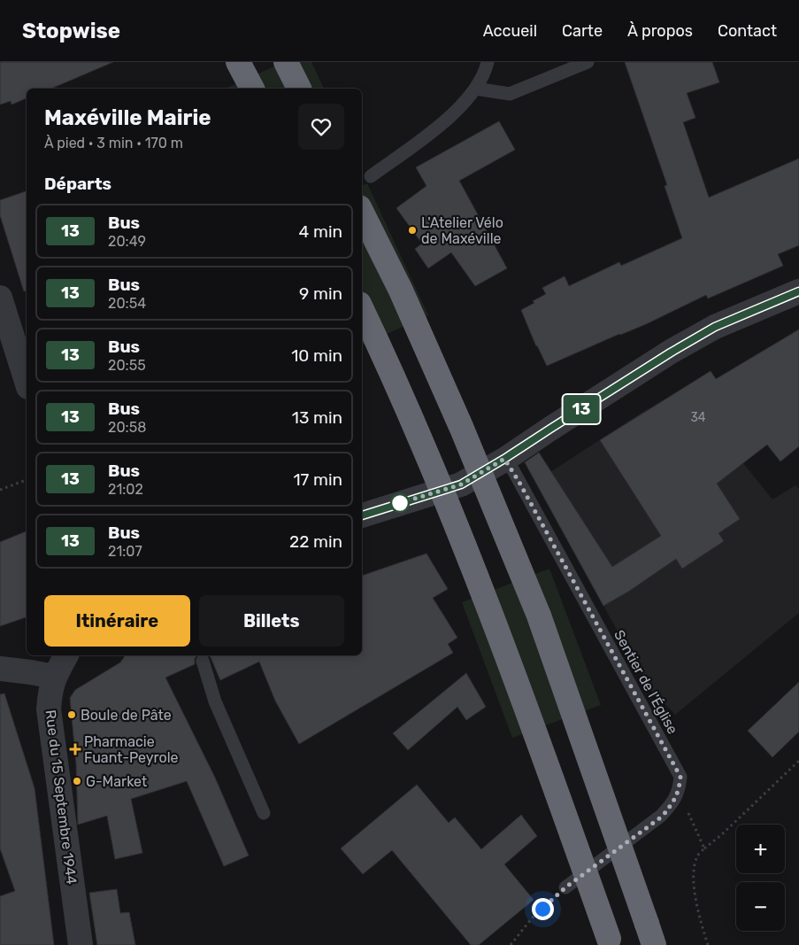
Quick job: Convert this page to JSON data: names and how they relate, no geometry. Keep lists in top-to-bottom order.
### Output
{
  "streets": {
    "street": ["Rue du 15 Septembre 1944"],
    "lane": ["Sentier de l'Église"]
  },
  "places": {
    "other": ["L'Atelier Vélo de Maxéville", "Boule de Pâte", "G-Market"],
    "health": ["Pharmacie Fuant-Peyrole"]
  },
  "lines": ["bus line 13"],
  "house_numbers": ["34"],
  "page": {
    "header": "Stopwise",
    "nav": [
      "Accueil",
      "Carte",
      "À propos",
      "Contact"
    ],
    "on_map": "13",
    "heading": [
      ["Maxéville Mairie", "À pied · 3 min · 170 m"],
      "Départs"
    ],
    "list": [
      {
        "mark": "13",
        "name": "Bus",
        "note": "20:49",
        "value": "4 min"
      },
      {
        "mark": "13",
        "name": "Bus",
        "note": "20:54",
        "value": "9 min"
      },
      {
        "mark": "13",
        "name": "Bus",
        "note": "20:55",
        "value": "10 min"
      },
      {
        "mark": "13",
        "name": "Bus",
        "note": "20:58",
        "value": "13 min"
      },
      {
        "mark": "13",
        "name": "Bus",
        "note": "21:02",
        "value": "17 min"
      },
      {
        "mark": "13",
        "name": "Bus",
        "note": "21:07",
        "value": "22 min"
      }
    ],
    "buttons": ["Itinéraire", "Billets"],
    "map_buttons": ["+", "−"]
  }
}
